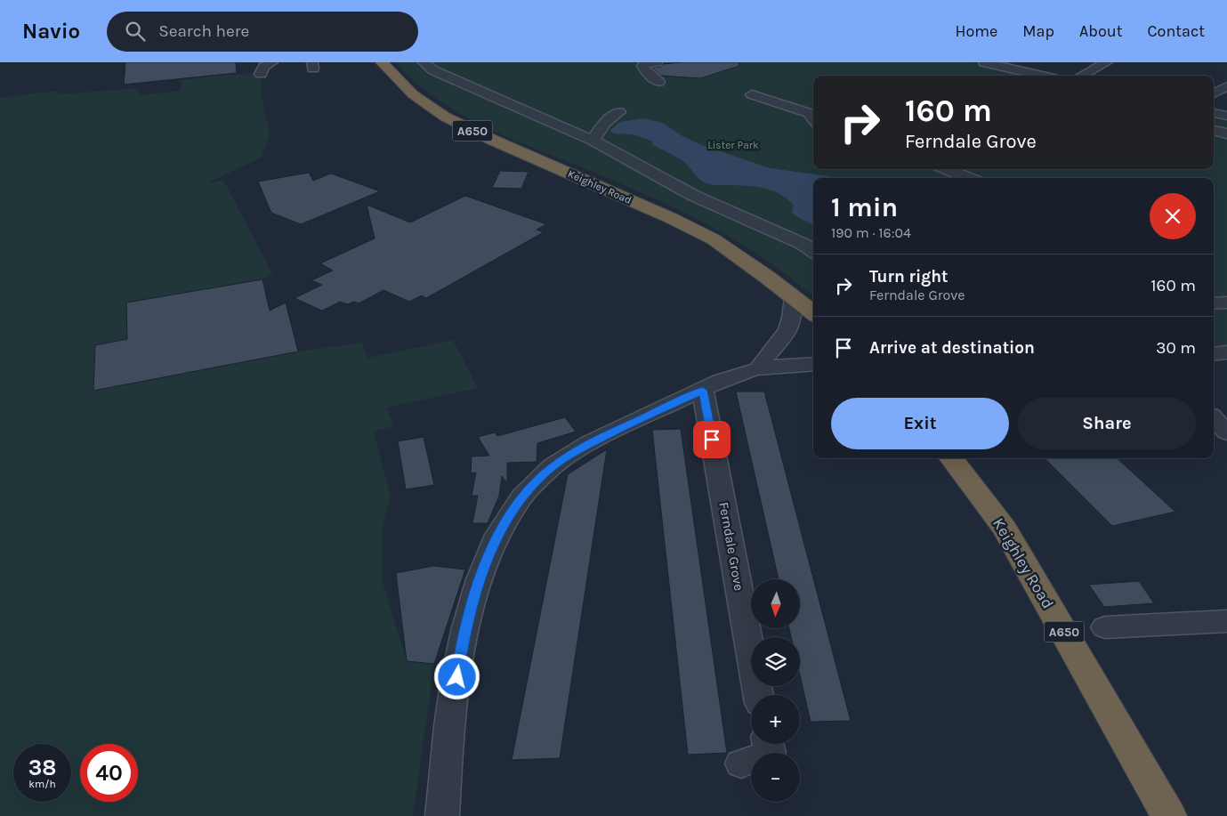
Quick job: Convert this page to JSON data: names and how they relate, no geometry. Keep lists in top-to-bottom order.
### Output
{
  "streets": {
    "highway": ["A650", "Keighley Road"],
    "street": ["Ferndale Grove"]
  },
  "parks": ["Lister Park"],
  "north": "bottom",
  "page": {
    "header": "Navio",
    "search": "Search here",
    "nav": [
      "Home",
      "Map",
      "About",
      "Contact"
    ],
    "turn": ["160 m", "Ferndale Grove"],
    "heading": ["1 min", "190 m · 16:04"],
    "list": [
      {
        "name": "Turn right",
        "note": "Ferndale Grove",
        "value": "160 m"
      },
      {
        "name": "Arrive at destination",
        "value": "30 m"
      }
    ],
    "buttons": ["Exit", "Share"],
    "map_buttons": ["+", "−"],
    "speed": "38 km/h",
    "limit": "40"
  }
}
